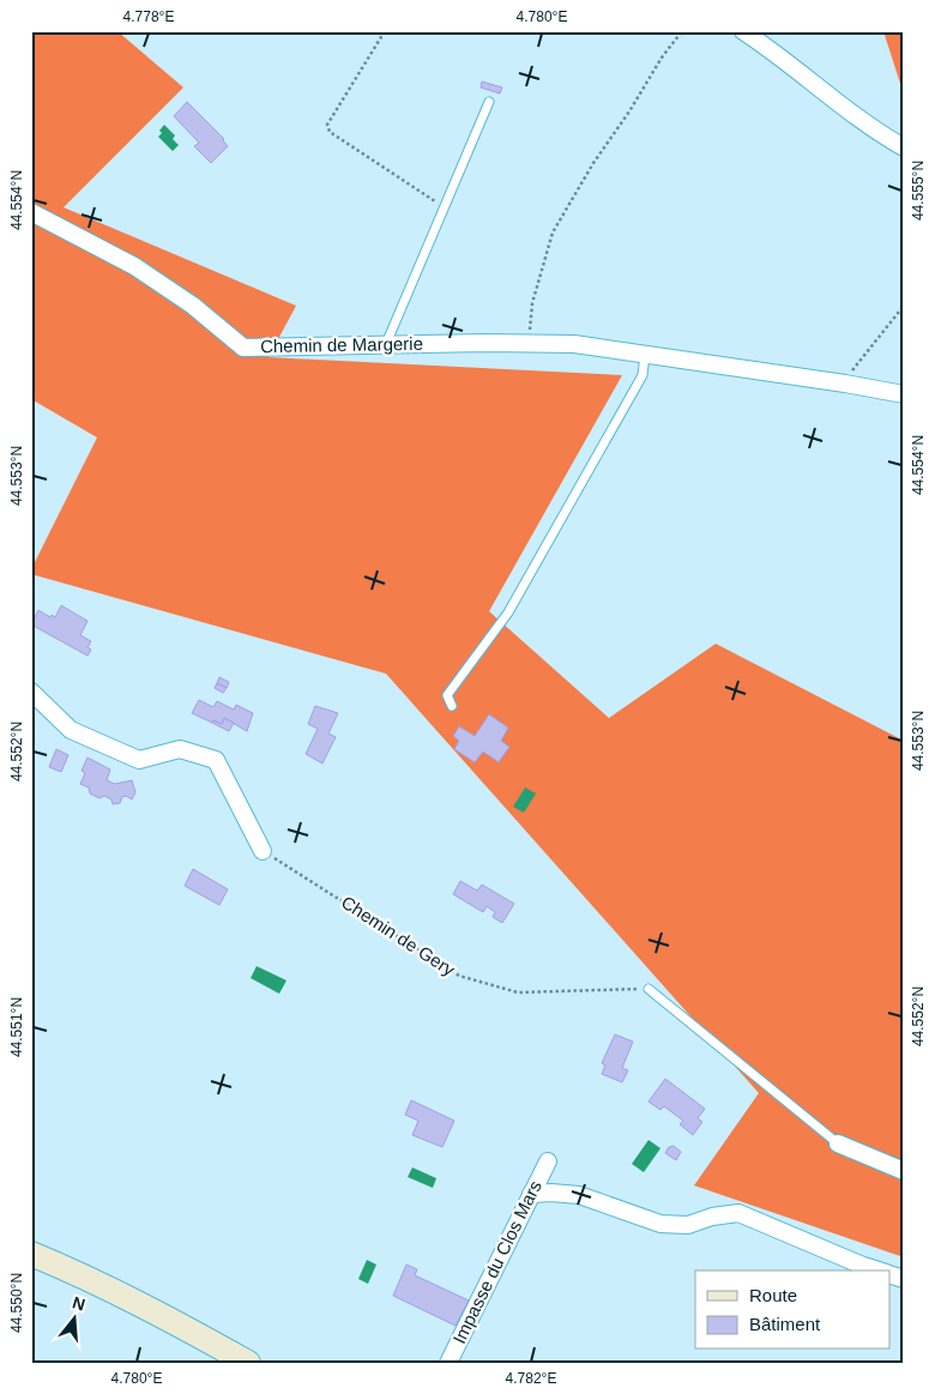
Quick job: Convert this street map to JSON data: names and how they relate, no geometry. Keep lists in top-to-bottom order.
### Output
{
  "streets": {
    "street": ["Chemin de Margerie", "Impasse du Clos Mars"],
    "path": ["Chemin de Gery"]
  },
  "legend": ["Route", "Bâtiment"],
  "north": "top",
  "coordinates": [
    "4.778°E",
    "4.780°E",
    "44.555°N",
    "44.554°N",
    "44.553°N",
    "44.552°N",
    "44.551°N",
    "44.550°N",
    "4.782°E"
  ]
}
